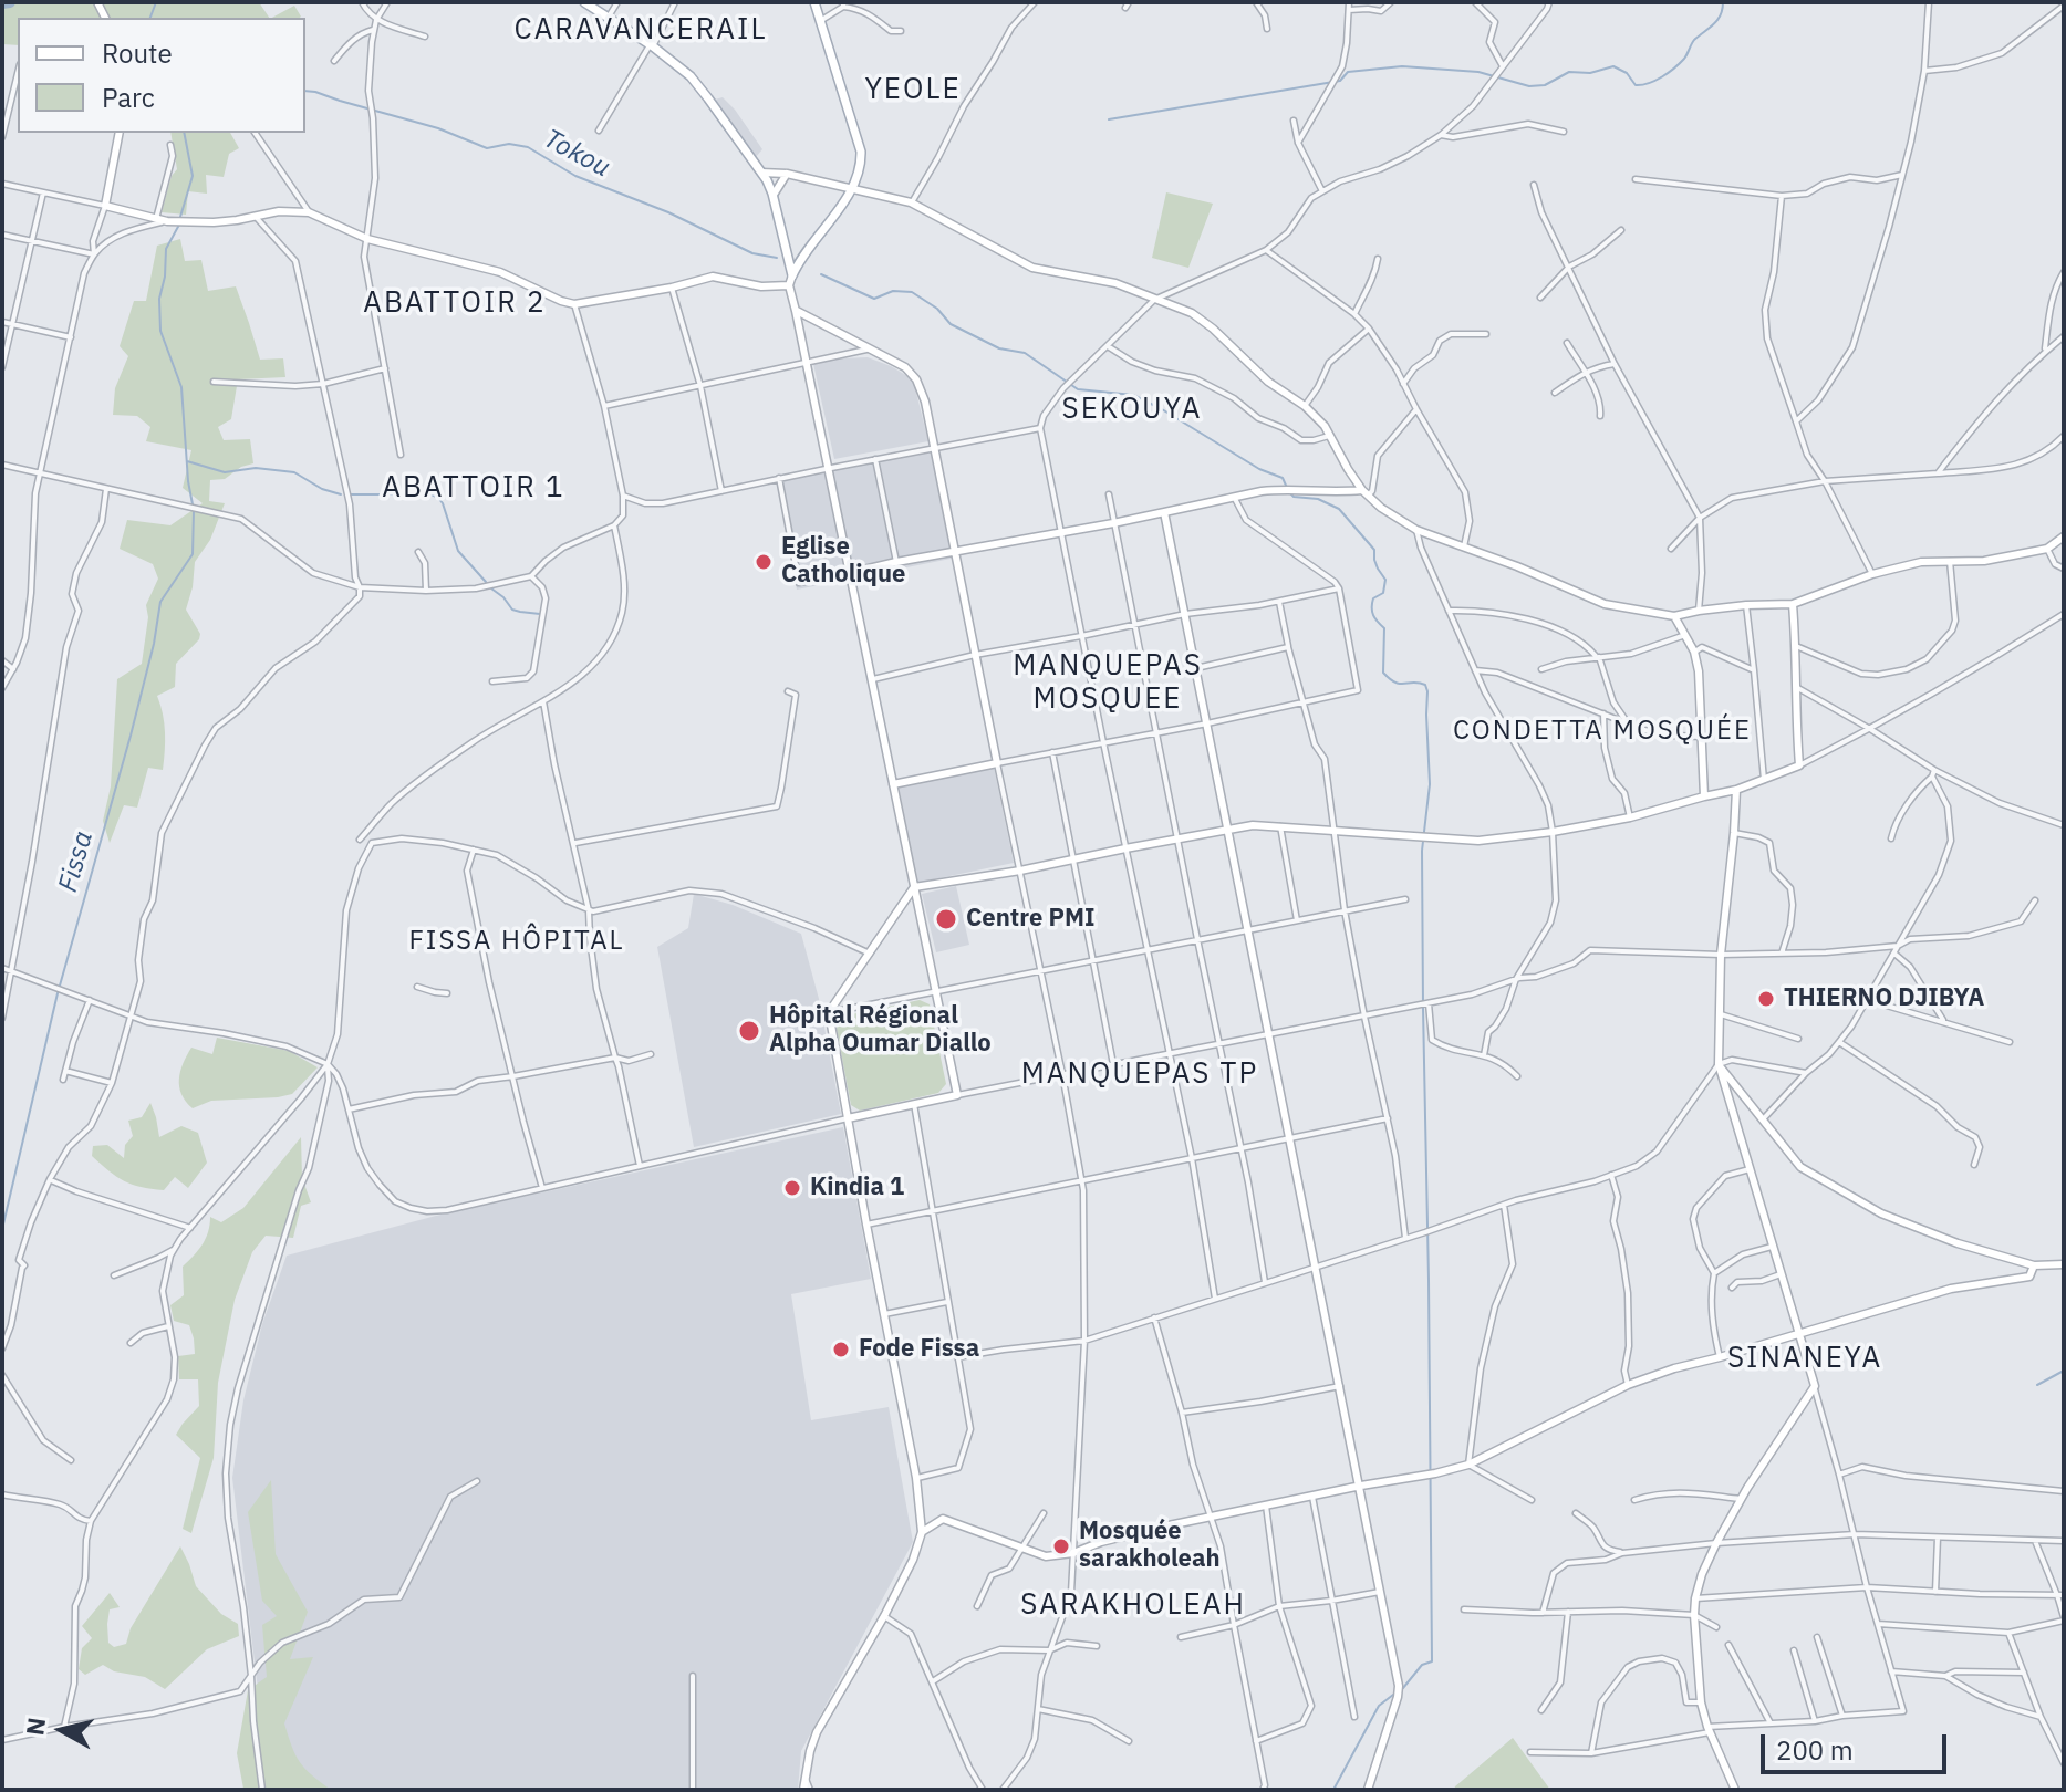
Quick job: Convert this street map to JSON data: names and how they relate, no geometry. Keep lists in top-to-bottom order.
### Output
{
  "districts": [
    "CARAVANCERAIL",
    "YEOLE",
    "ABATTOIR 2",
    "SEKOUYA",
    "ABATTOIR 1",
    "MANQUEPAS MOSQUEE",
    "СONDETTA MOSQUÉE",
    "FISSA HÔPITAL",
    "MANQUEPAS TP",
    "SINANEYA",
    "SARAKHOLEAH"
  ],
  "water": ["Tokou", "Fissa"],
  "places": [
    "Eglise Catholique",
    "Centre PMI",
    "THIERNO DJIBYA",
    "Hôpital Régional Alpha Oumar Diallo",
    "Kindia 1",
    "Fode Fissa",
    "Mosquée sarakholeah"
  ],
  "legend": ["Route", "Parc"],
  "scale_bar": "200 m",
  "north": "left"
}
